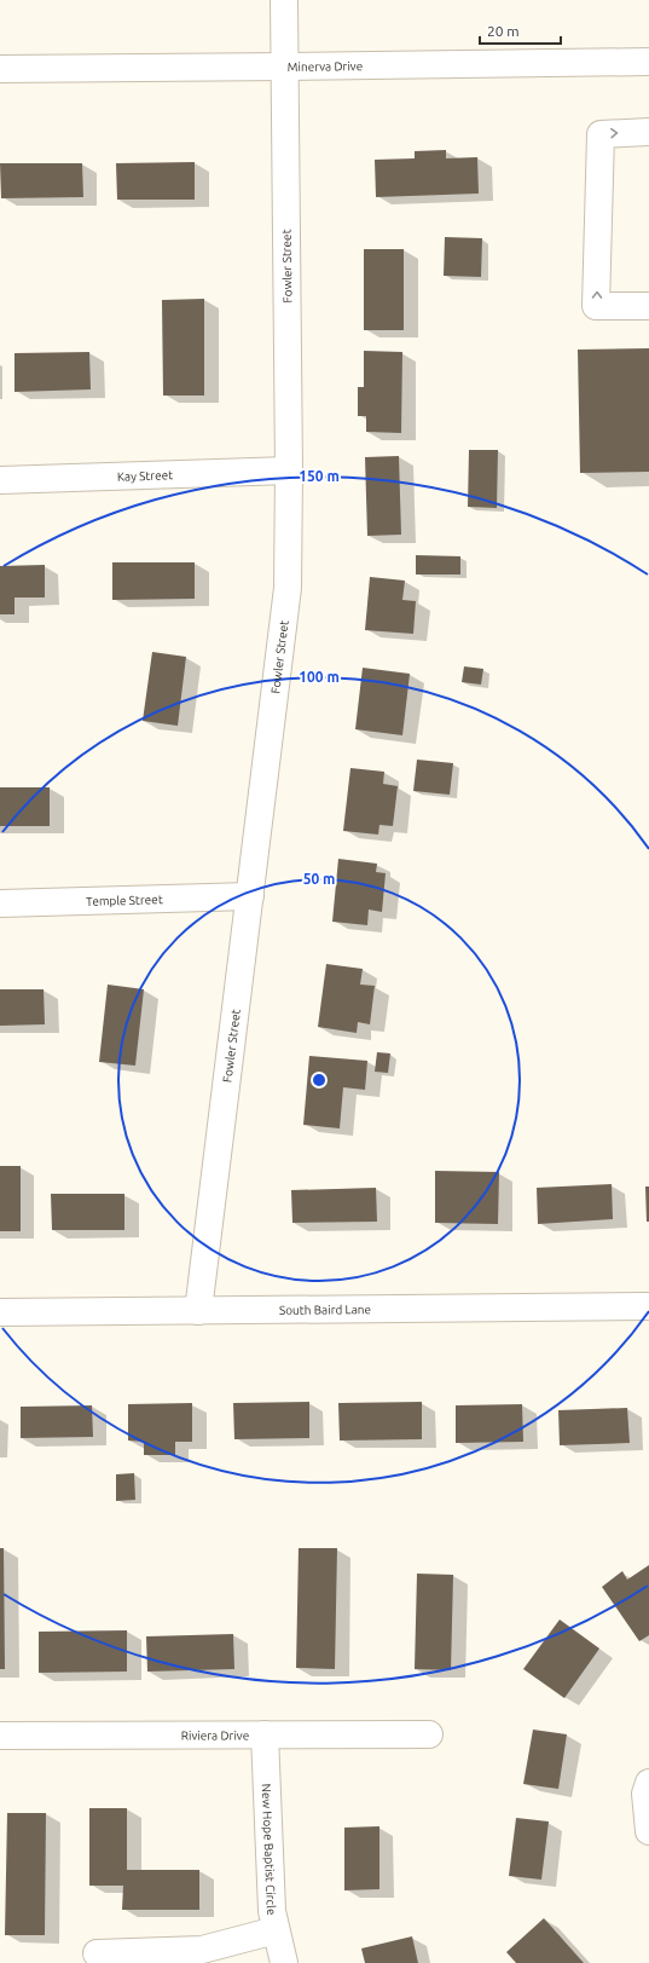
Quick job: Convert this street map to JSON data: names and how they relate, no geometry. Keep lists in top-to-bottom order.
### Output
{
  "streets": {
    "street": [
      "Minerva Drive",
      "Fowler Street",
      "Kay Street",
      "Temple Street",
      "South Baird Lane",
      "Riviera Drive",
      "New Hope Baptist Circle"
    ]
  },
  "crossings": [
    ["Minerva Drive", "Fowler Street"],
    ["Fowler Street", "Kay Street"],
    ["Fowler Street", "Temple Street"],
    ["Fowler Street", "South Baird Lane"],
    ["Riviera Drive", "New Hope Baptist Circle"]
  ],
  "scale_bar": "20 m",
  "rings": ["150 m", "100 m", "50 m"]
}
